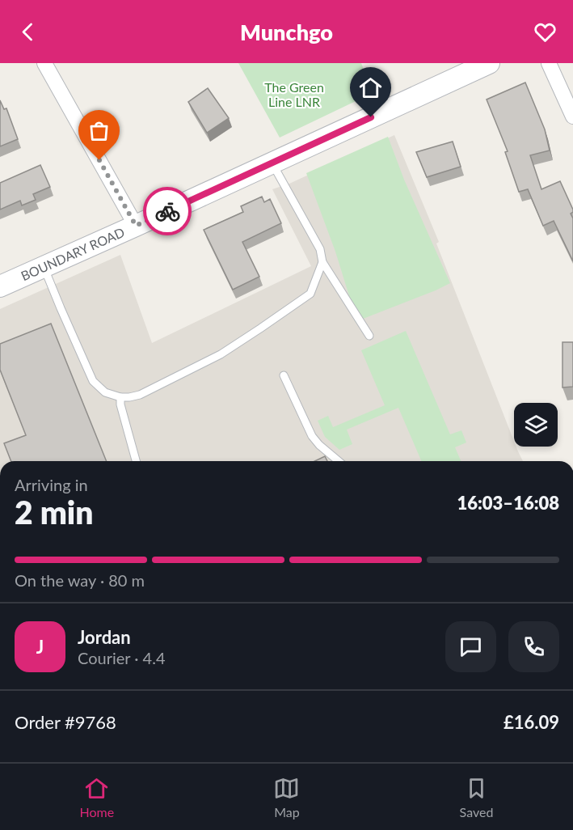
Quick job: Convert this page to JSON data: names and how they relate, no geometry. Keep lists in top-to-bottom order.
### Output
{
  "streets": {
    "street": ["BOUNDARY ROAD"]
  },
  "parks": ["The Green Line LNR"],
  "page": {
    "header": "Munchgo",
    "heading": ["2 min", "Arriving in", "16:03–16:08"],
    "panel": [
      "Jordan",
      "Courier · 4.4",
      "Order #9768",
      "£16.09"
    ],
    "bar": "On the way · 80 m",
    "round": "J",
    "tabs": ["Home", "Map", "Saved"]
  }
}
